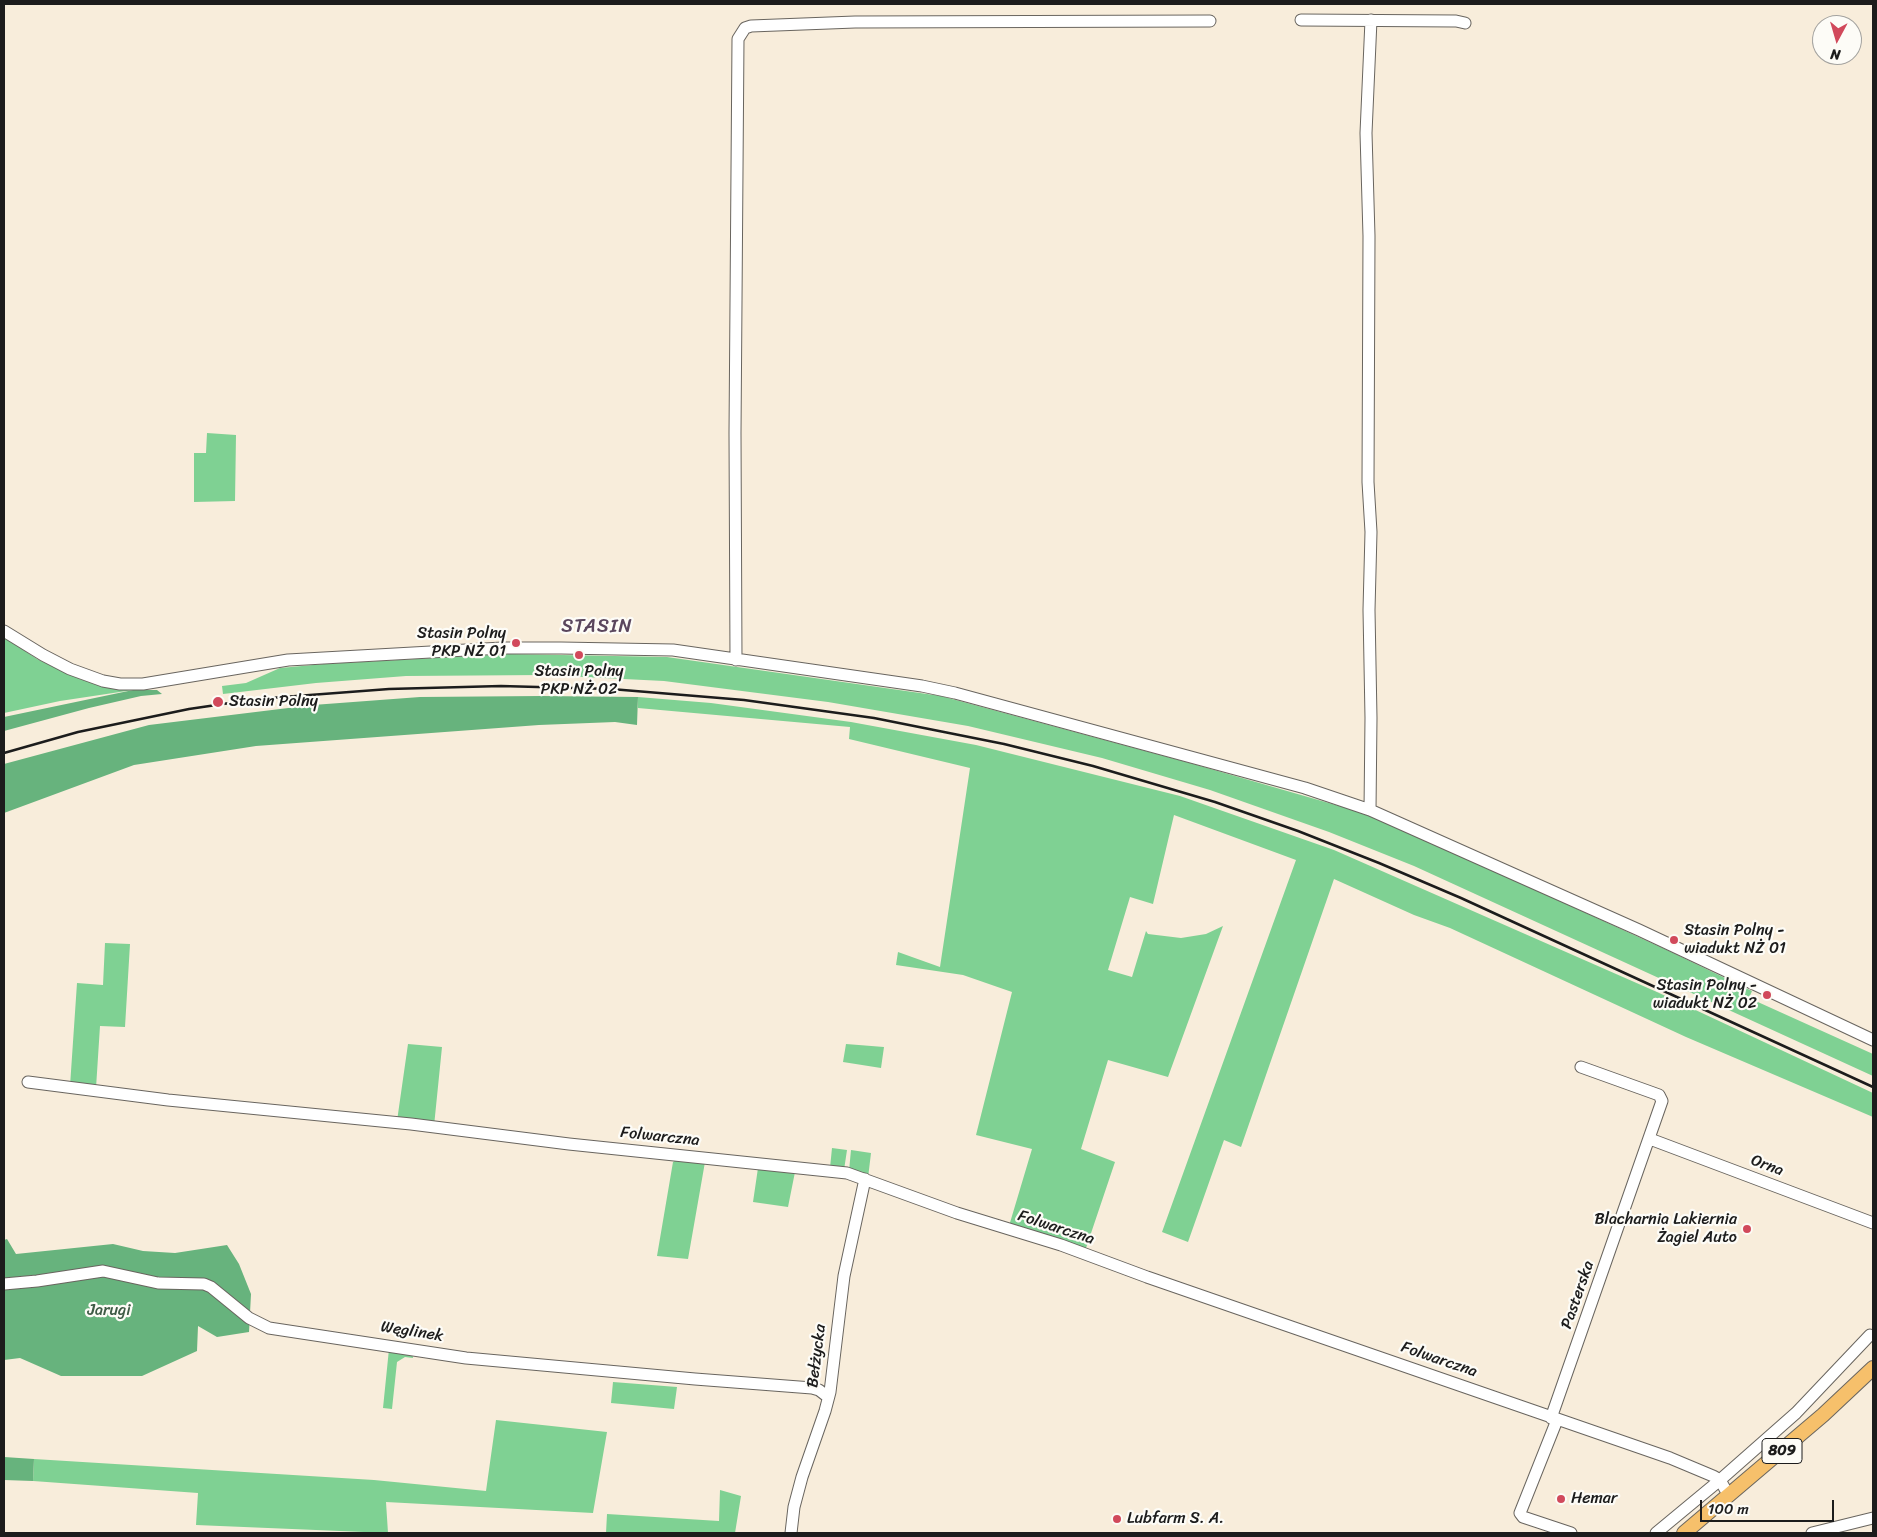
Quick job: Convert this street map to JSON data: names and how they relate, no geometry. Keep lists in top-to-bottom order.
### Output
{
  "streets": {
    "main road": ["809"],
    "street": [
      "Folwarczna",
      "Orna",
      "Pasterska",
      "Węglinek",
      "Bełżycka"
    ]
  },
  "crossings": [
    ["Folwarczna", "Pasterska"],
    ["Folwarczna", "Bełżycka"],
    ["Orna", "Pasterska"],
    ["Węglinek", "Bełżycka"]
  ],
  "districts": ["STASIN"],
  "parks": ["Jarugi"],
  "places": [
    "Stasin Polny PKP NŻ 01",
    "Stasin Polny PKP NŻ 02",
    "Stasin Polny",
    "Stasin Polny - wiadukt NŻ 01",
    "Stasin Polny - wiadukt NŻ 02",
    "Blacharnia Lakiernia Żagiel Auto",
    "Hemar",
    "Lubfarm S. A."
  ],
  "scale_bar": "100 m",
  "north": "bottom"
}
